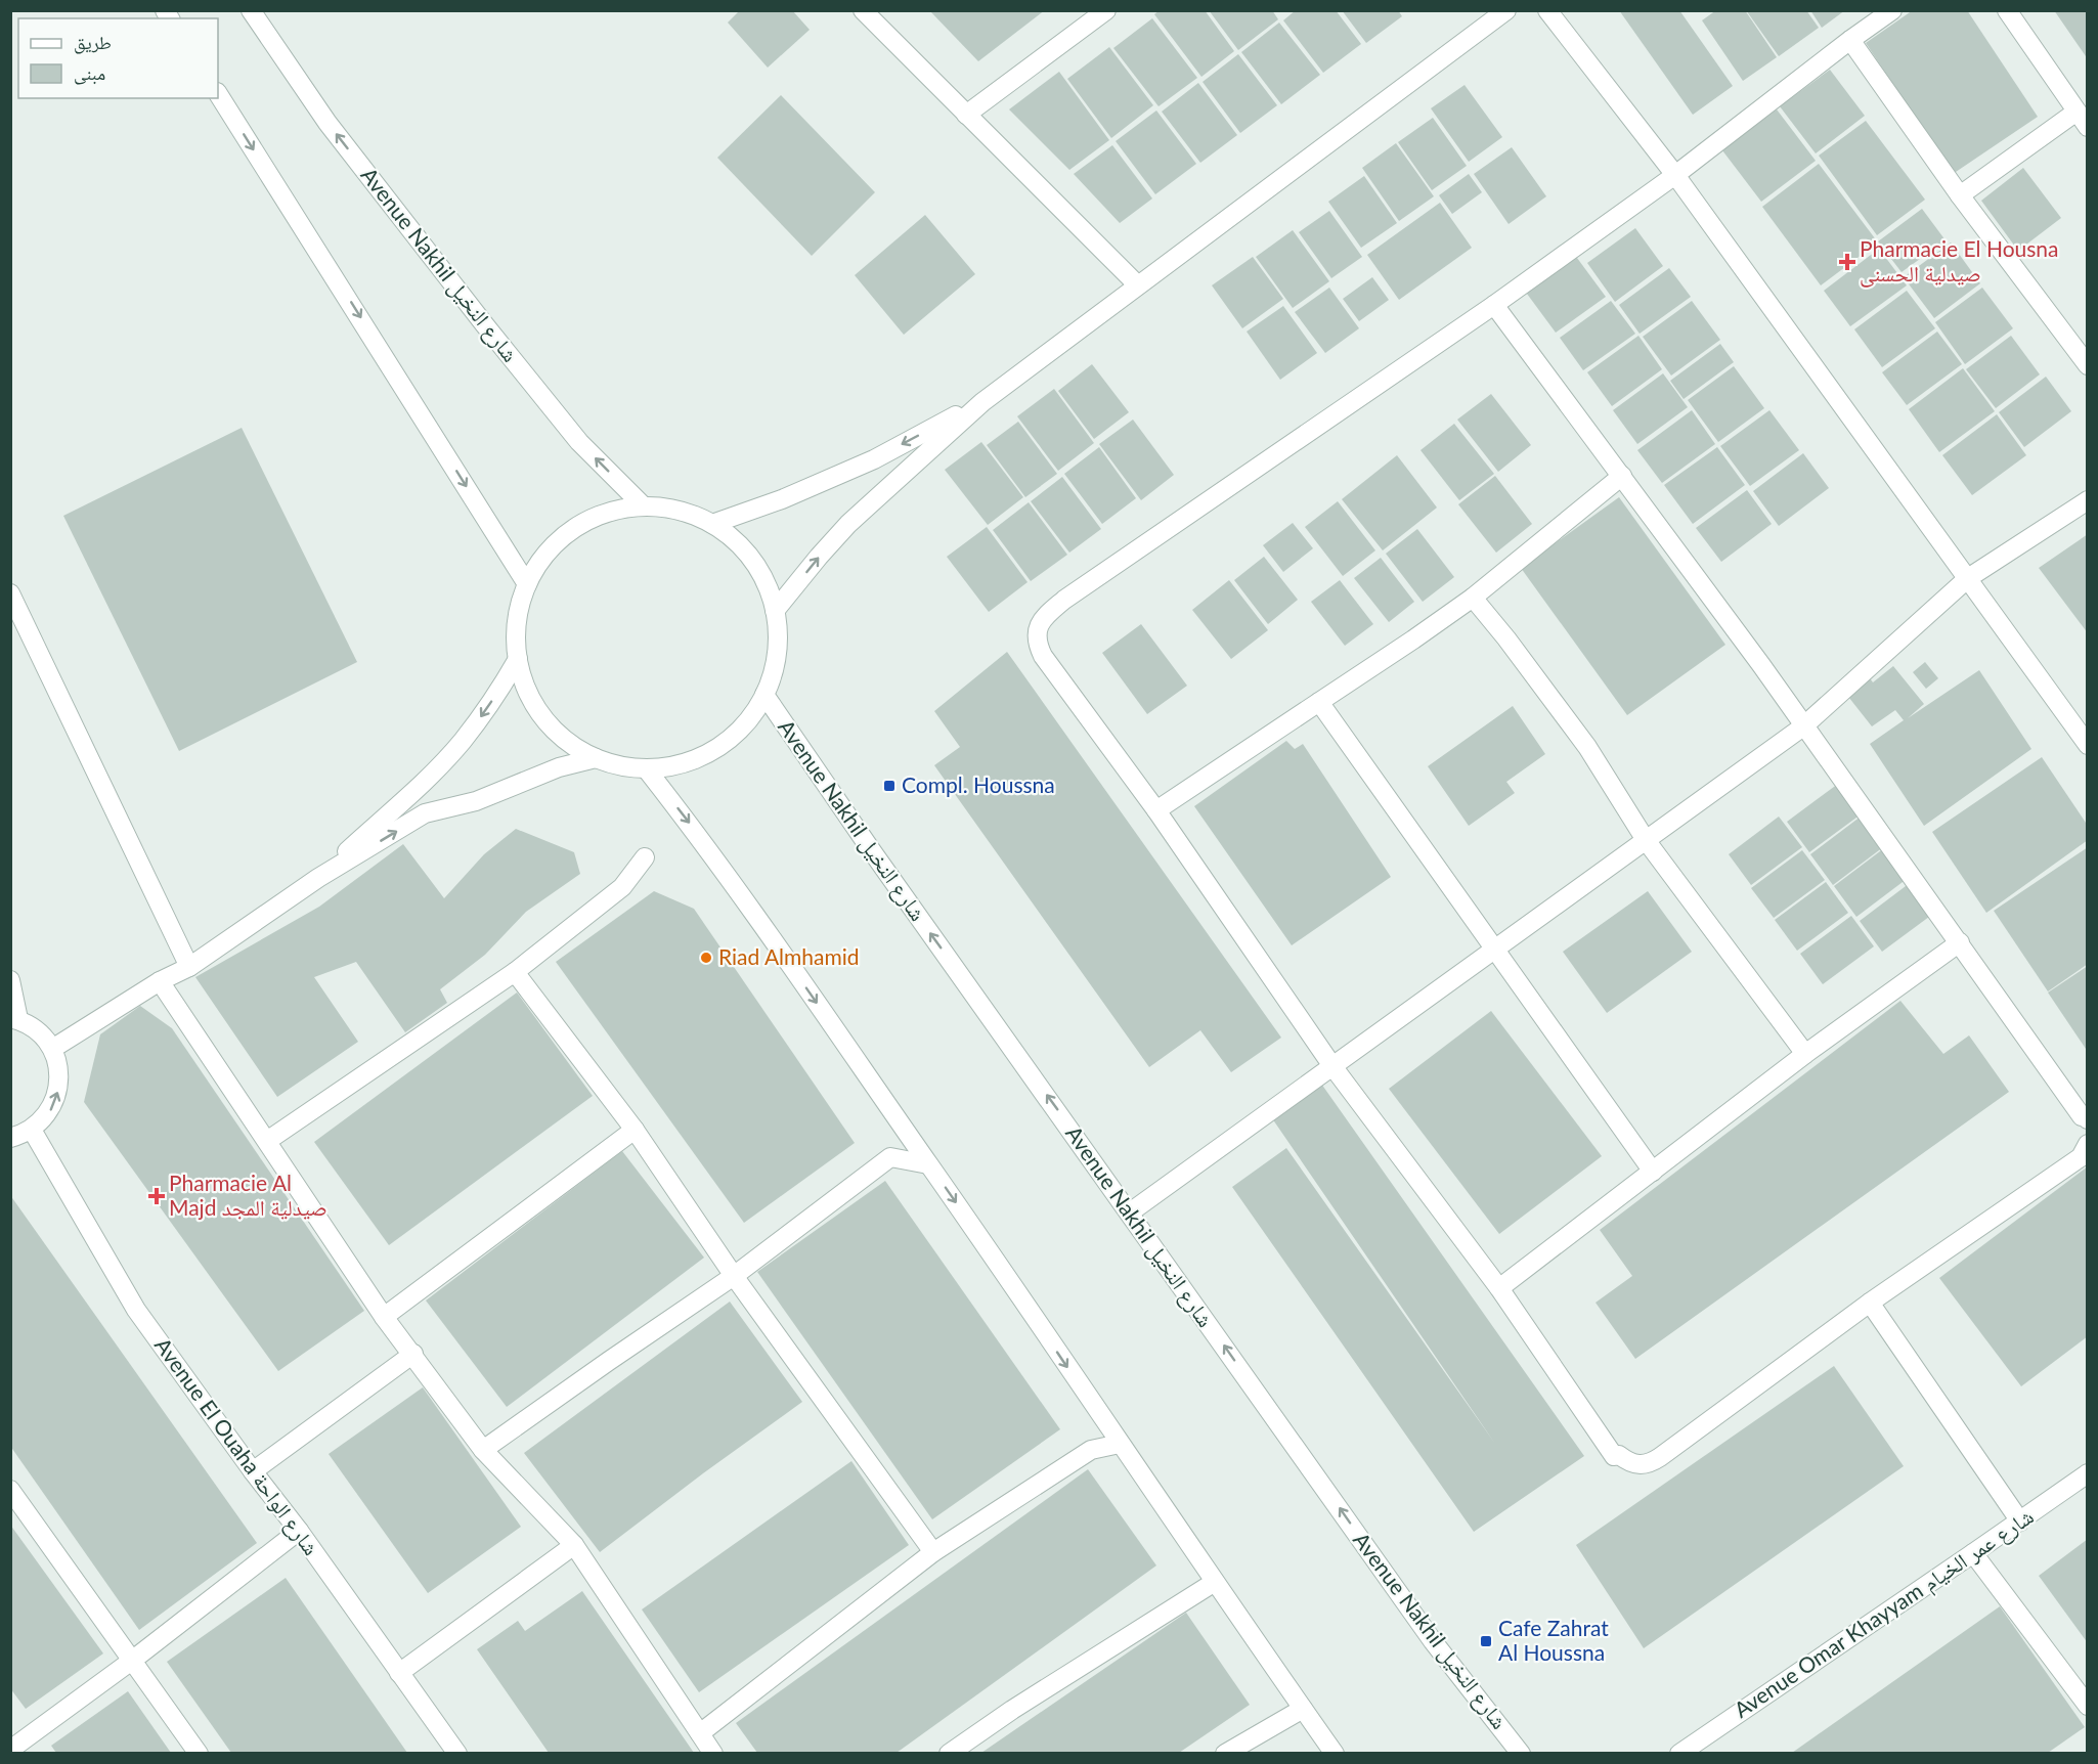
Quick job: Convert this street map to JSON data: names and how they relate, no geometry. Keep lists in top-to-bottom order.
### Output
{
  "streets": {
    "street": ["Avenue Nakhil شارع النخيل", "Avenue El Ouaha شارع الواحة", "Avenue Omar Khayyam شارع عمر الخيام"]
  },
  "places": {
    "health": ["Pharmacie El Housna صيدلية الحسنى", "Pharmacie Al Majd صيدلية المجد"],
    "transit": ["Compl. Houssna", "Cafe Zahrat Al Houssna"],
    "other": ["Riad Almhamid"]
  },
  "legend": ["طريق", "مبنى"]
}
